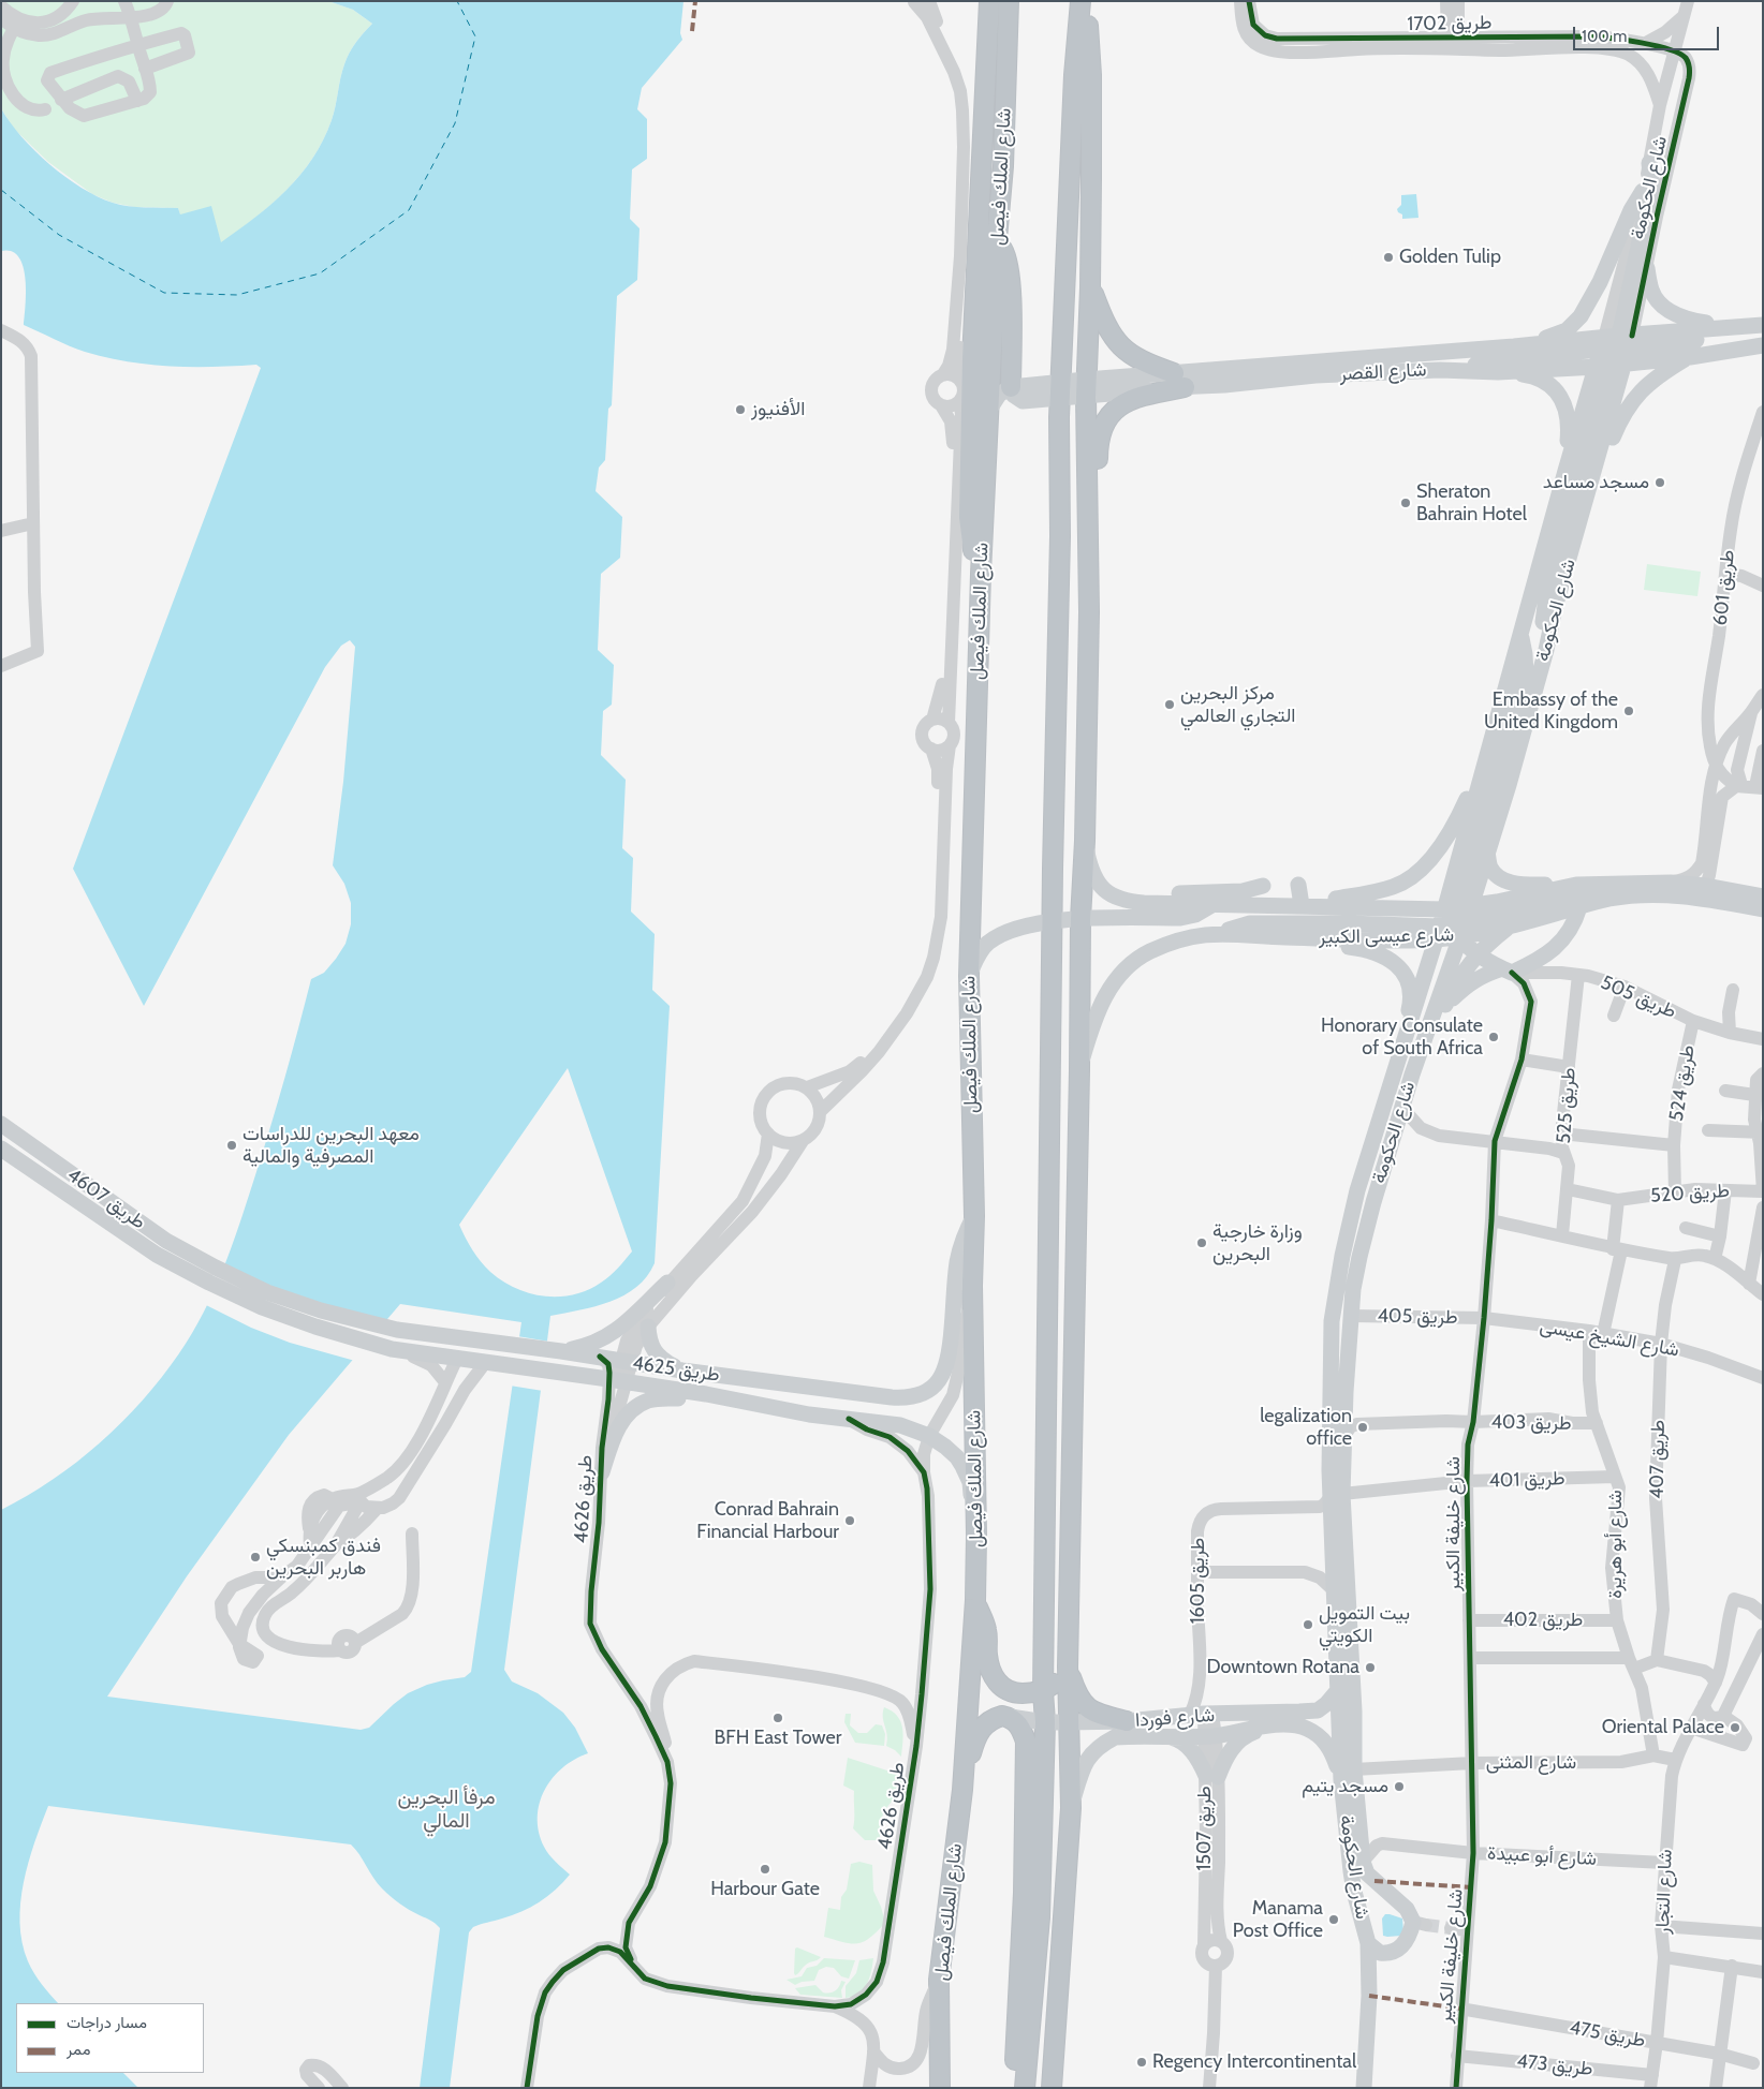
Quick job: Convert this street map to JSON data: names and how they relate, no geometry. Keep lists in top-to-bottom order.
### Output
{
  "streets": {
    "highway": ["شارع الملك فيصل"],
    "main road": [
      "شارع الحكومة",
      "شارع القصر",
      "شارع عيسى الكبير",
      "طريق 4607",
      "طريق 4625",
      "شارع فوردا"
    ],
    "street": [
      "طريق 1702",
      "طريق 601",
      "طريق 505",
      "طريق 524",
      "طريق 525",
      "طريق 520",
      "طريق 405",
      "شارع الشيخ عيسى",
      "طريق 403",
      "طريق 407",
      "طريق 401",
      "طريق 4626",
      "شارع خليفة الكبير",
      "شارع أبو هريرة",
      "طريق 1605",
      "طريق 402",
      "شارع المثنى",
      "طريق 1507",
      "شارع أبو عبيدة",
      "شارع التجار",
      "طريق 475",
      "طريق 473"
    ]
  },
  "crossings": [
    ["طريق 1702", "شارع الحكومة"],
    ["شارع الملك فيصل", "شارع عيسى الكبير"],
    ["شارع الملك فيصل", "طريق 4625"],
    ["شارع الملك فيصل", "طريق 4626"],
    ["شارع الحكومة", "شارع القصر"],
    ["شارع الحكومة", "شارع عيسى الكبير"],
    ["شارع الحكومة", "طريق 405"],
    ["شارع الحكومة", "طريق 403"],
    ["شارع الحكومة", "طريق 401"],
    ["شارع الحكومة", "طريق 1605"],
    ["شارع الحكومة", "شارع فوردا"],
    ["شارع الحكومة", "شارع المثنى"],
    ["شارع الحكومة", "شارع أبو عبيدة"],
    ["طريق 505", "طريق 524"],
    ["طريق 505", "طريق 525"],
    ["طريق 505", "شارع خليفة الكبير"],
    ["طريق 524", "طريق 520"],
    ["طريق 525", "طريق 520"],
    ["طريق 4607", "طريق 4625"],
    ["طريق 405", "شارع الشيخ عيسى"],
    ["طريق 405", "شارع خليفة الكبير"],
    ["شارع الشيخ عيسى", "طريق 407"],
    ["شارع الشيخ عيسى", "شارع خليفة الكبير"],
    ["شارع الشيخ عيسى", "شارع أبو هريرة"],
    ["طريق 4625", "طريق 4626"],
    ["طريق 403", "شارع خليفة الكبير"],
    ["طريق 403", "شارع أبو هريرة"],
    ["طريق 401", "شارع خليفة الكبير"],
    ["طريق 401", "شارع أبو هريرة"],
    ["طريق 401", "طريق 1605"],
    ["شارع خليفة الكبير", "طريق 402"],
    ["شارع خليفة الكبير", "شارع المثنى"],
    ["شارع خليفة الكبير", "شارع أبو عبيدة"],
    ["شارع خليفة الكبير", "طريق 475"],
    ["شارع خليفة الكبير", "طريق 473"],
    ["شارع أبو هريرة", "طريق 402"],
    ["شارع أبو هريرة", "شارع المثنى"],
    ["طريق 1605", "شارع فوردا"],
    ["طريق 1605", "طريق 1507"],
    ["شارع فوردا", "طريق 1507"],
    ["شارع المثنى", "شارع التجار"],
    ["شارع أبو عبيدة", "شارع التجار"],
    ["شارع التجار", "طريق 475"],
    ["شارع التجار", "طريق 473"]
  ],
  "districts": ["مرفأ البحرين المالي"],
  "places": [
    "Golden Tulip",
    "الأفنيوز",
    "مسجد مساعد",
    "Sheraton Bahrain Hotel",
    "مركز البحرين التجاري العالمي",
    "Embassy of the United Kingdom",
    "Honorary Consulate of South Africa",
    "معهد البحرين للدراسات المصرفية والمالية",
    "وزارة خارجية البحرين",
    "legalization office",
    "Conrad Bahrain Financial Harbour",
    "فندق كمبنسكي هاربر البحرين",
    "بيت التمويل الكويتي",
    "Downtown Rotana",
    "BFH East Tower",
    "Oriental Palace",
    "مسجد يتيم",
    "Harbour Gate",
    "Manama Post Office",
    "Regency Intercontinental"
  ],
  "legend": ["مسار دراجات", "ممر"],
  "scale_bar": "100 m"
}
